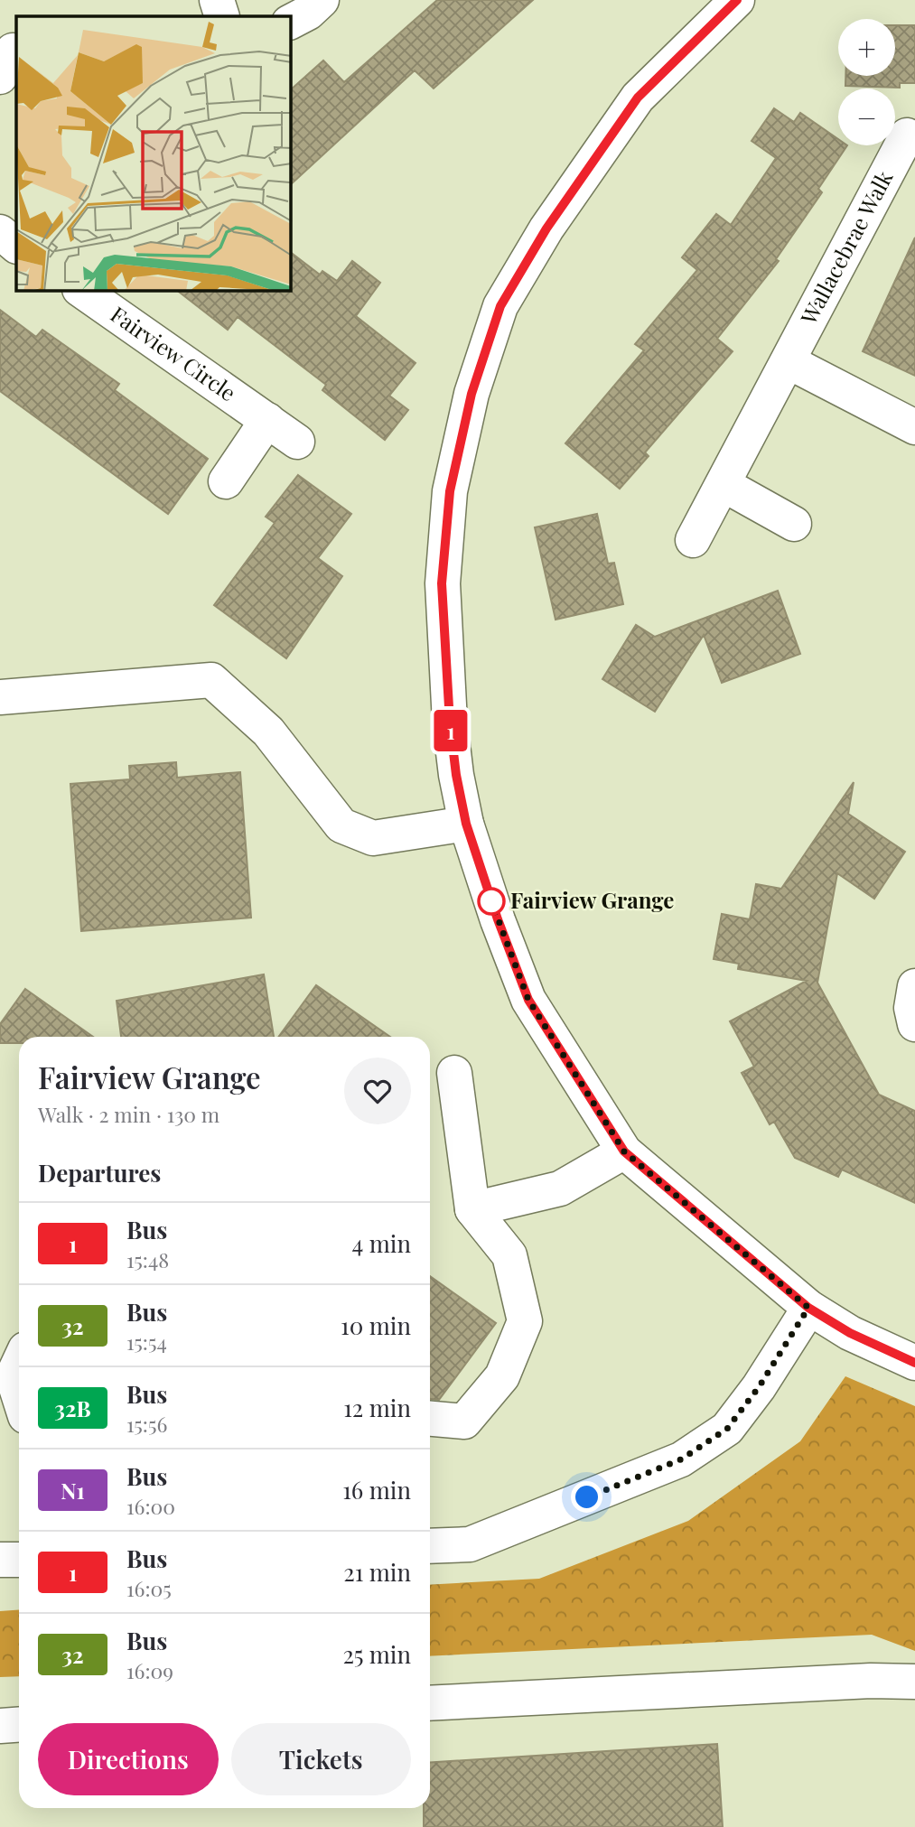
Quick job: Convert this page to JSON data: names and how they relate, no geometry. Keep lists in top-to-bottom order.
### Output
{
  "streets": {
    "street": ["Wallacebrae Walk", "Fairview Circle"]
  },
  "places": ["Fairview Grange"],
  "lines": ["bus line 1"],
  "page": {
    "on_map": "1",
    "map_buttons": ["+", "−"],
    "heading": [
      ["Fairview Grange", "Walk · 2 min · 130 m"],
      "Departures"
    ],
    "list": [
      {
        "mark": "1",
        "name": "Bus",
        "note": "15:48",
        "value": "4 min"
      },
      {
        "mark": "32",
        "name": "Bus",
        "note": "15:54",
        "value": "10 min"
      },
      {
        "mark": "32B",
        "name": "Bus",
        "note": "15:56",
        "value": "12 min"
      },
      {
        "mark": "N1",
        "name": "Bus",
        "note": "16:00",
        "value": "16 min"
      },
      {
        "mark": "1",
        "name": "Bus",
        "note": "16:05",
        "value": "21 min"
      },
      {
        "mark": "32",
        "name": "Bus",
        "note": "16:09",
        "value": "25 min"
      }
    ],
    "buttons": ["Directions", "Tickets"]
  }
}
